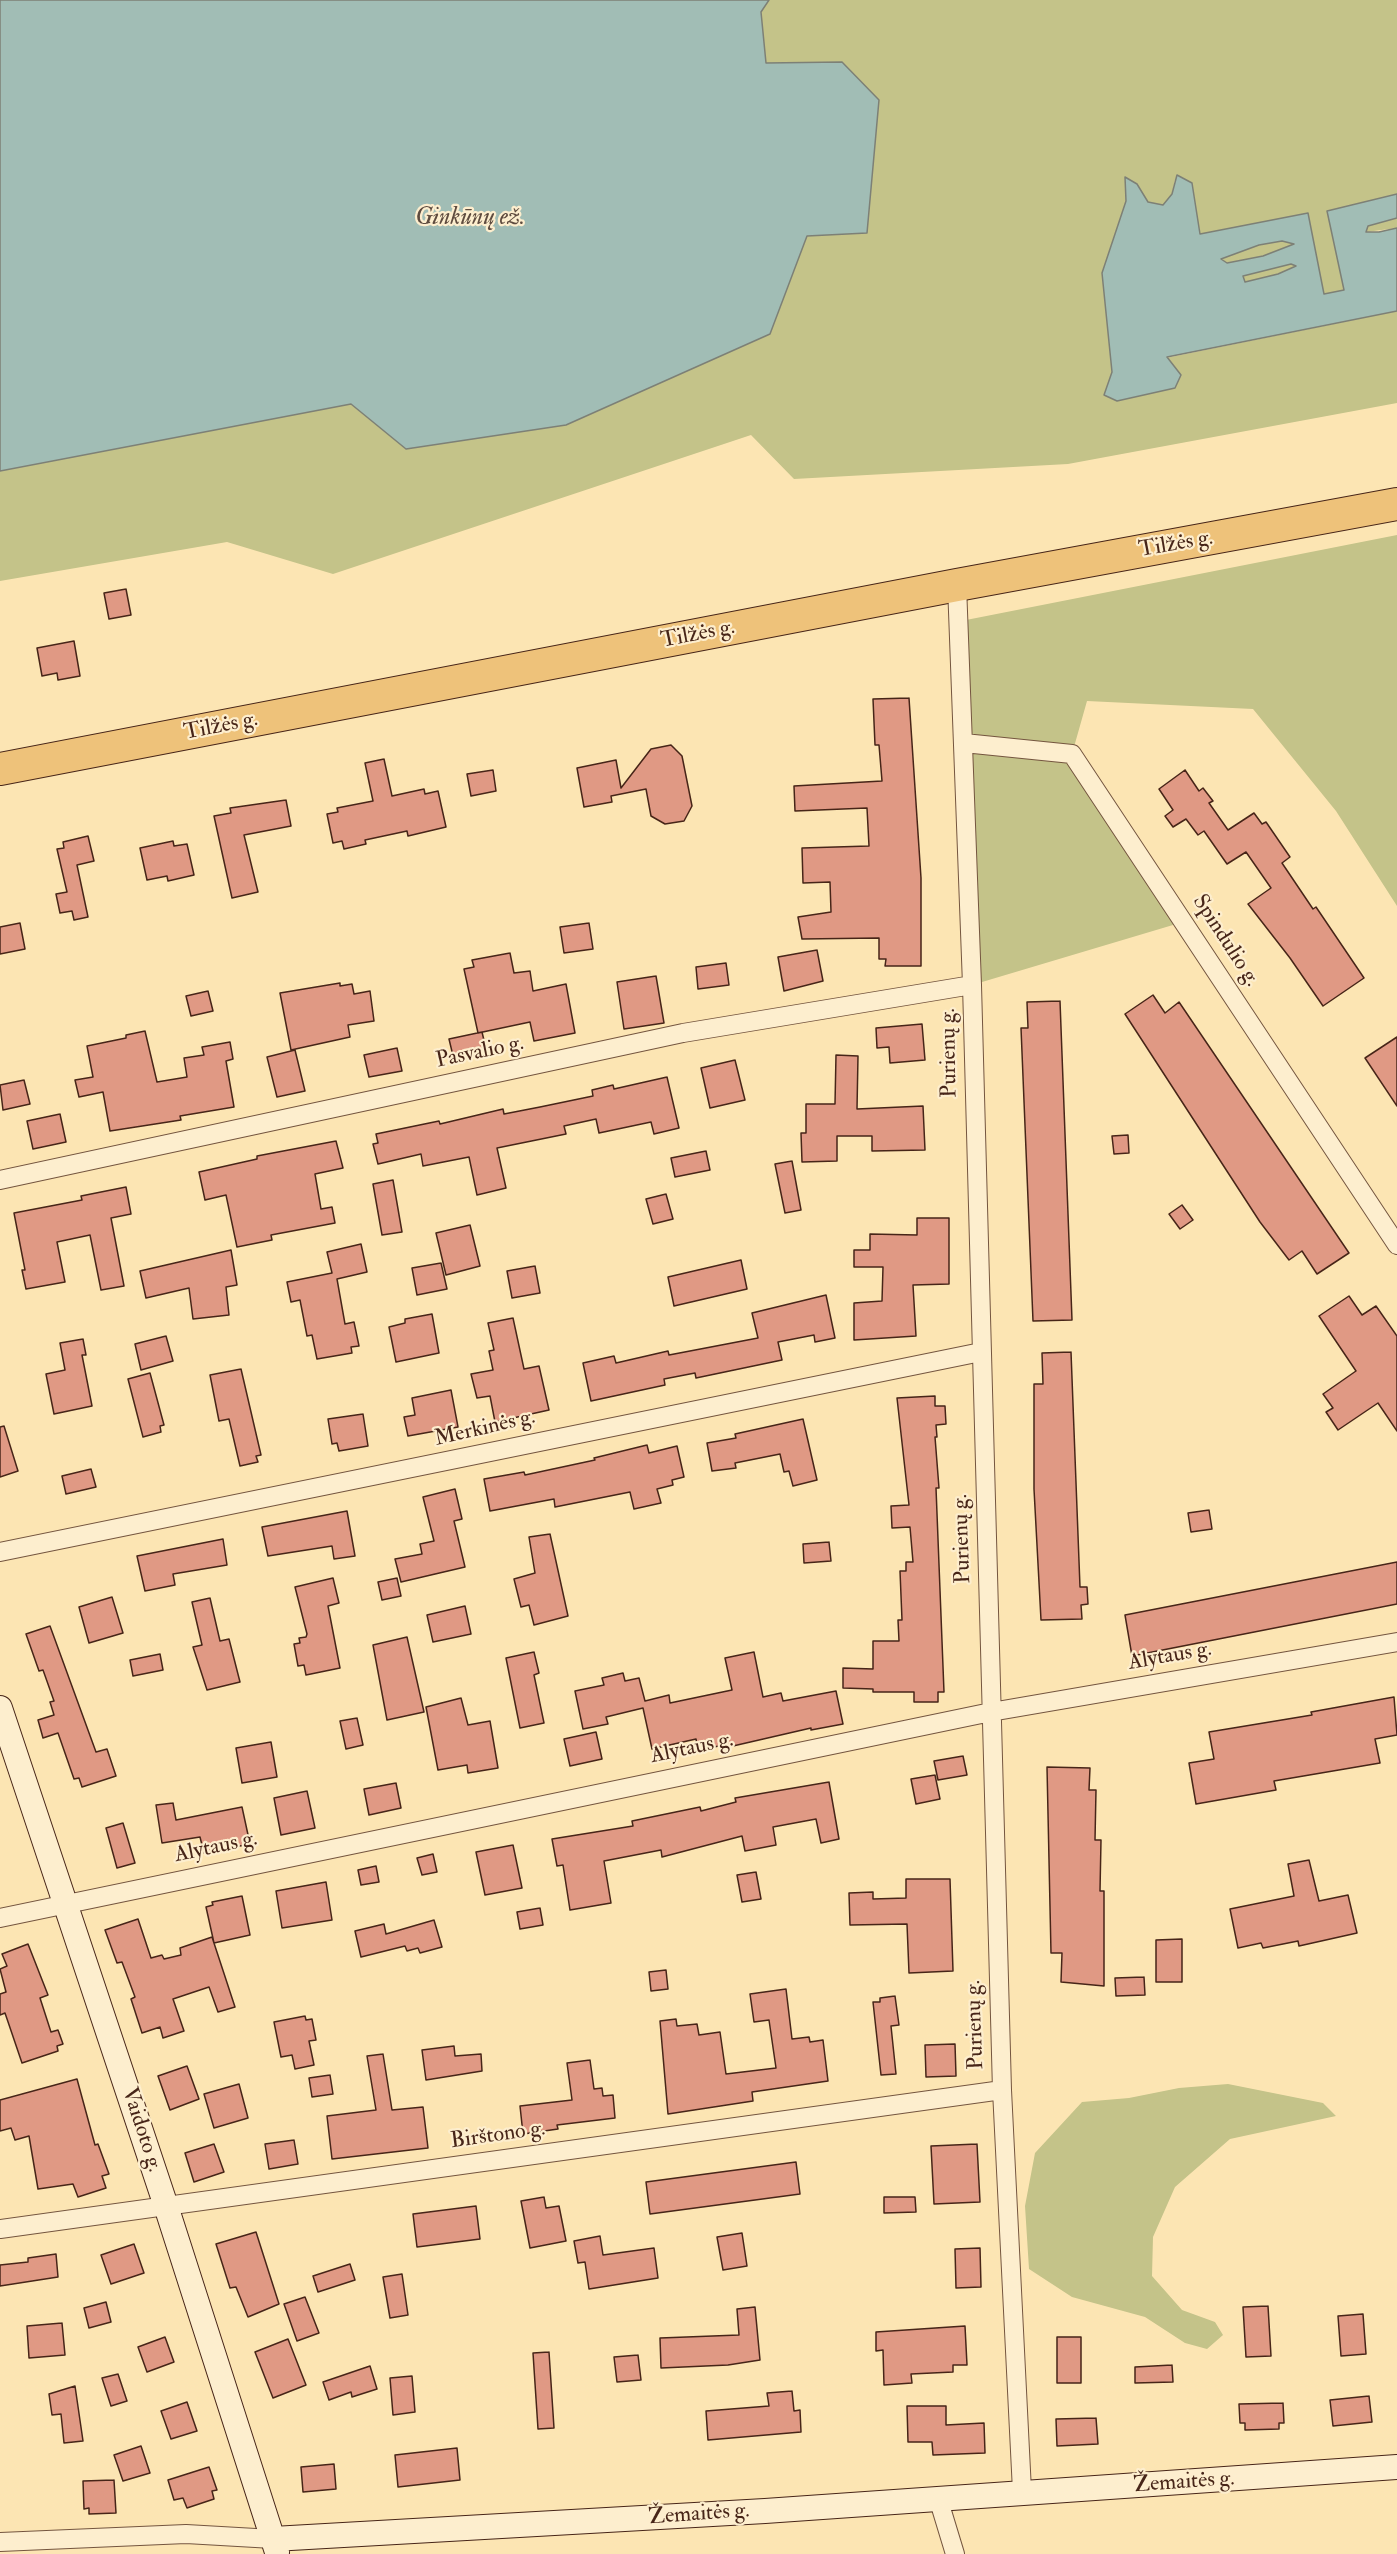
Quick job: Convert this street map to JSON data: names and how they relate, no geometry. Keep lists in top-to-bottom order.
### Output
{
  "streets": {
    "highway": ["Tilžės g."],
    "main road": ["Vaidoto g.", "Žemaitės g."],
    "street": [
      "Spindulio g.",
      "Pasvalio g.",
      "Purienų g.",
      "Merkinės g.",
      "Alytaus g.",
      "Birštono g."
    ]
  },
  "crossings": [
    ["Tilžės g.", "Purienų g."],
    ["Spindulio g.", "Purienų g."],
    ["Pasvalio g.", "Purienų g."],
    ["Purienų g.", "Merkinės g."],
    ["Purienų g.", "Alytaus g."],
    ["Purienų g.", "Birštono g."],
    ["Purienų g.", "Žemaitės g."],
    ["Alytaus g.", "Vaidoto g."],
    ["Vaidoto g.", "Birštono g."],
    ["Vaidoto g.", "Žemaitės g."]
  ],
  "water": ["Ginkūnų ež."]
}
